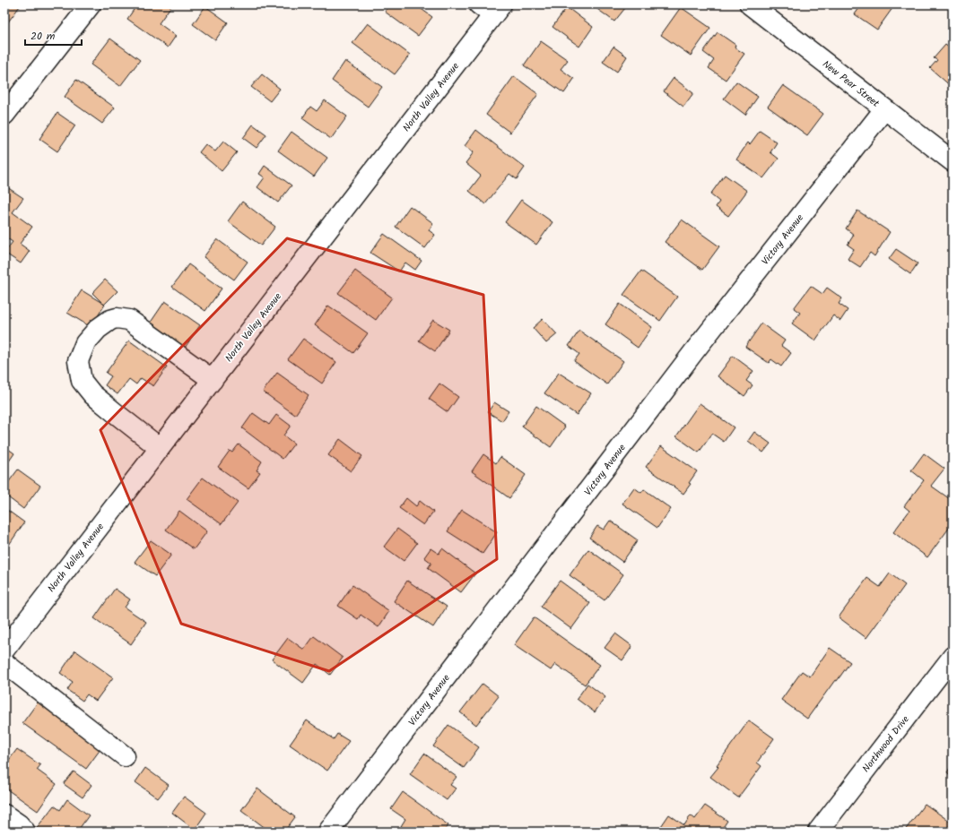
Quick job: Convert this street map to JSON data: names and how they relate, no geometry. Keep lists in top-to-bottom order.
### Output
{
  "streets": {
    "street": [
      "New Pear Street",
      "North Valley Avenue",
      "Victory Avenue",
      "Northwood Drive"
    ]
  },
  "crossings": [
    ["New Pear Street", "Victory Avenue"]
  ],
  "scale_bar": "20 m"
}
